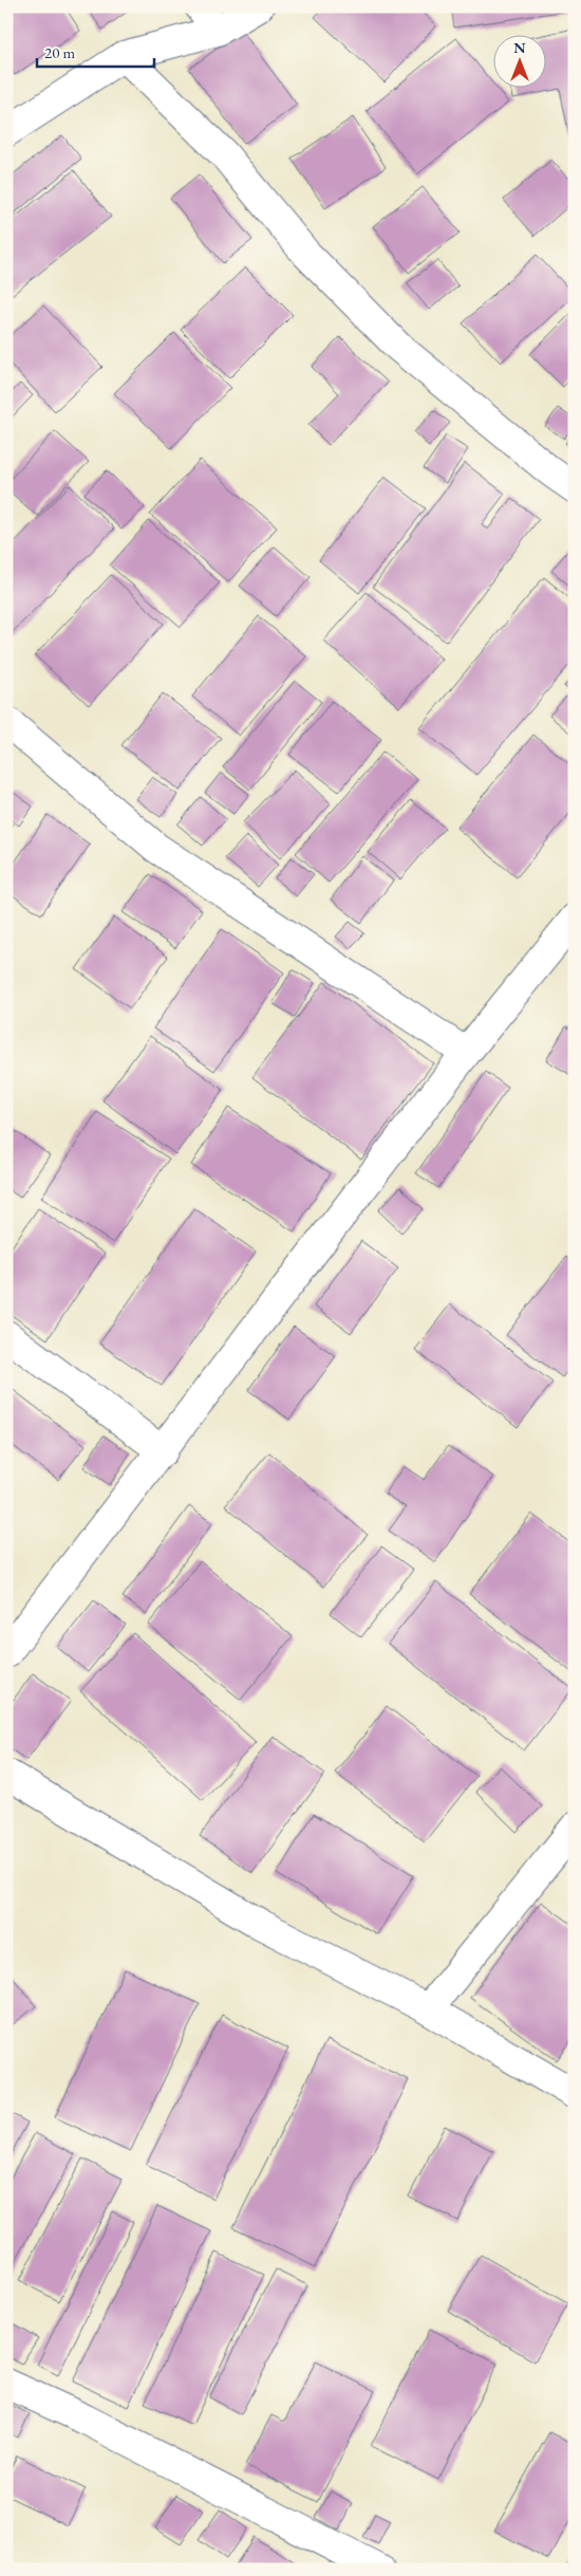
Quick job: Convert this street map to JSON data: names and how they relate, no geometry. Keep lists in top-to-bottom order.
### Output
{
  "scale_bar": "20 m",
  "north": "top"
}
